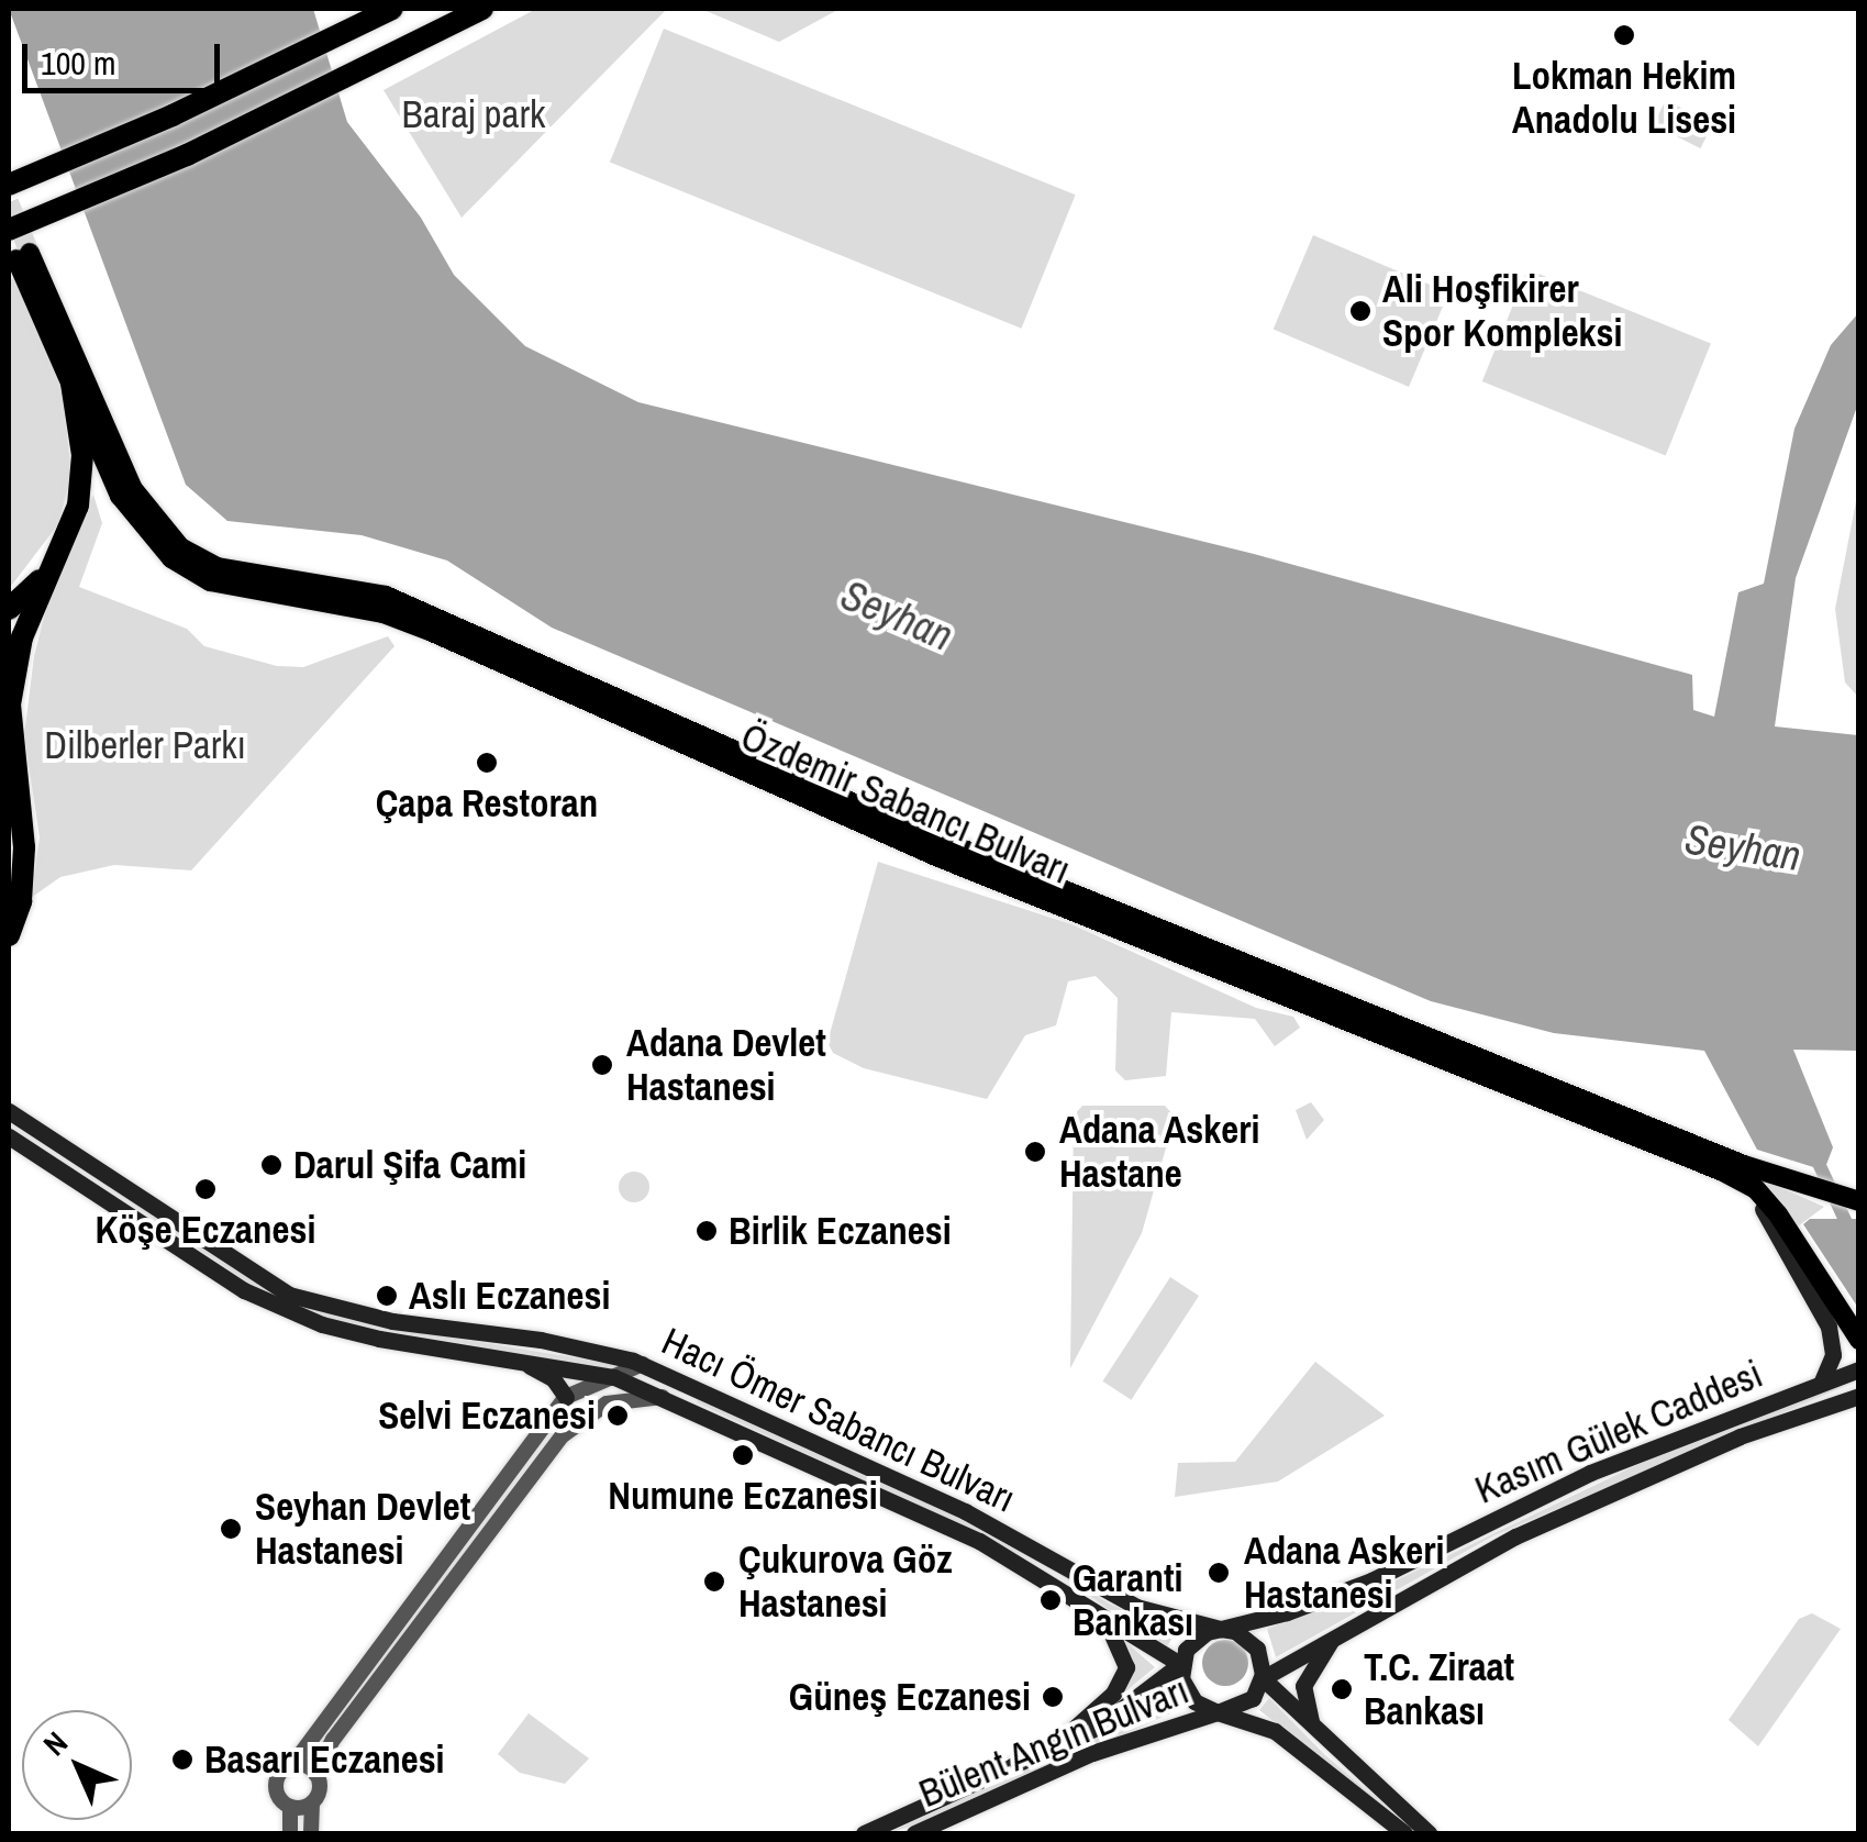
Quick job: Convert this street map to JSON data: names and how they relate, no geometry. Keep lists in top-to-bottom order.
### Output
{
  "streets": {
    "main road": [
      "Özdemir Sabancı Bulvarı",
      "Hacı Ömer Sabancı Bulvarı",
      "Kasım Gülek Caddesi",
      "Bülent Angın Bulvarı"
    ]
  },
  "crossings": [
    ["Hacı Ömer Sabancı Bulvarı", "Kasım Gülek Caddesi"],
    ["Hacı Ömer Sabancı Bulvarı", "Bülent Angın Bulvarı"],
    ["Kasım Gülek Caddesi", "Bülent Angın Bulvarı"]
  ],
  "water": ["Seyhan"],
  "parks": ["Baraj park", "Dilberler Parkı"],
  "places": [
    "Lokman Hekim Anadolu Lisesi",
    "Ali Hoşfikirer Spor Kompleksi",
    "Çapa Restoran",
    "Adana Devlet Hastanesi",
    "Adana Askeri Hastane",
    "Darul Şifa Cami",
    "Köşe Eczanesi",
    "Birlik Eczanesi",
    "Aslı Eczanesi",
    "Selvi Eczanesi",
    "Numune Eczanesi",
    "Seyhan Devlet Hastanesi",
    "Adana Askeri Hastanesi",
    "Çukurova Göz Hastanesi",
    "Garanti Bankası",
    "T.C. Ziraat Bankası",
    "Güneş Eczanesi",
    "Basarı Eczanesi"
  ],
  "scale_bar": "100 m",
  "north": "top left"
}
